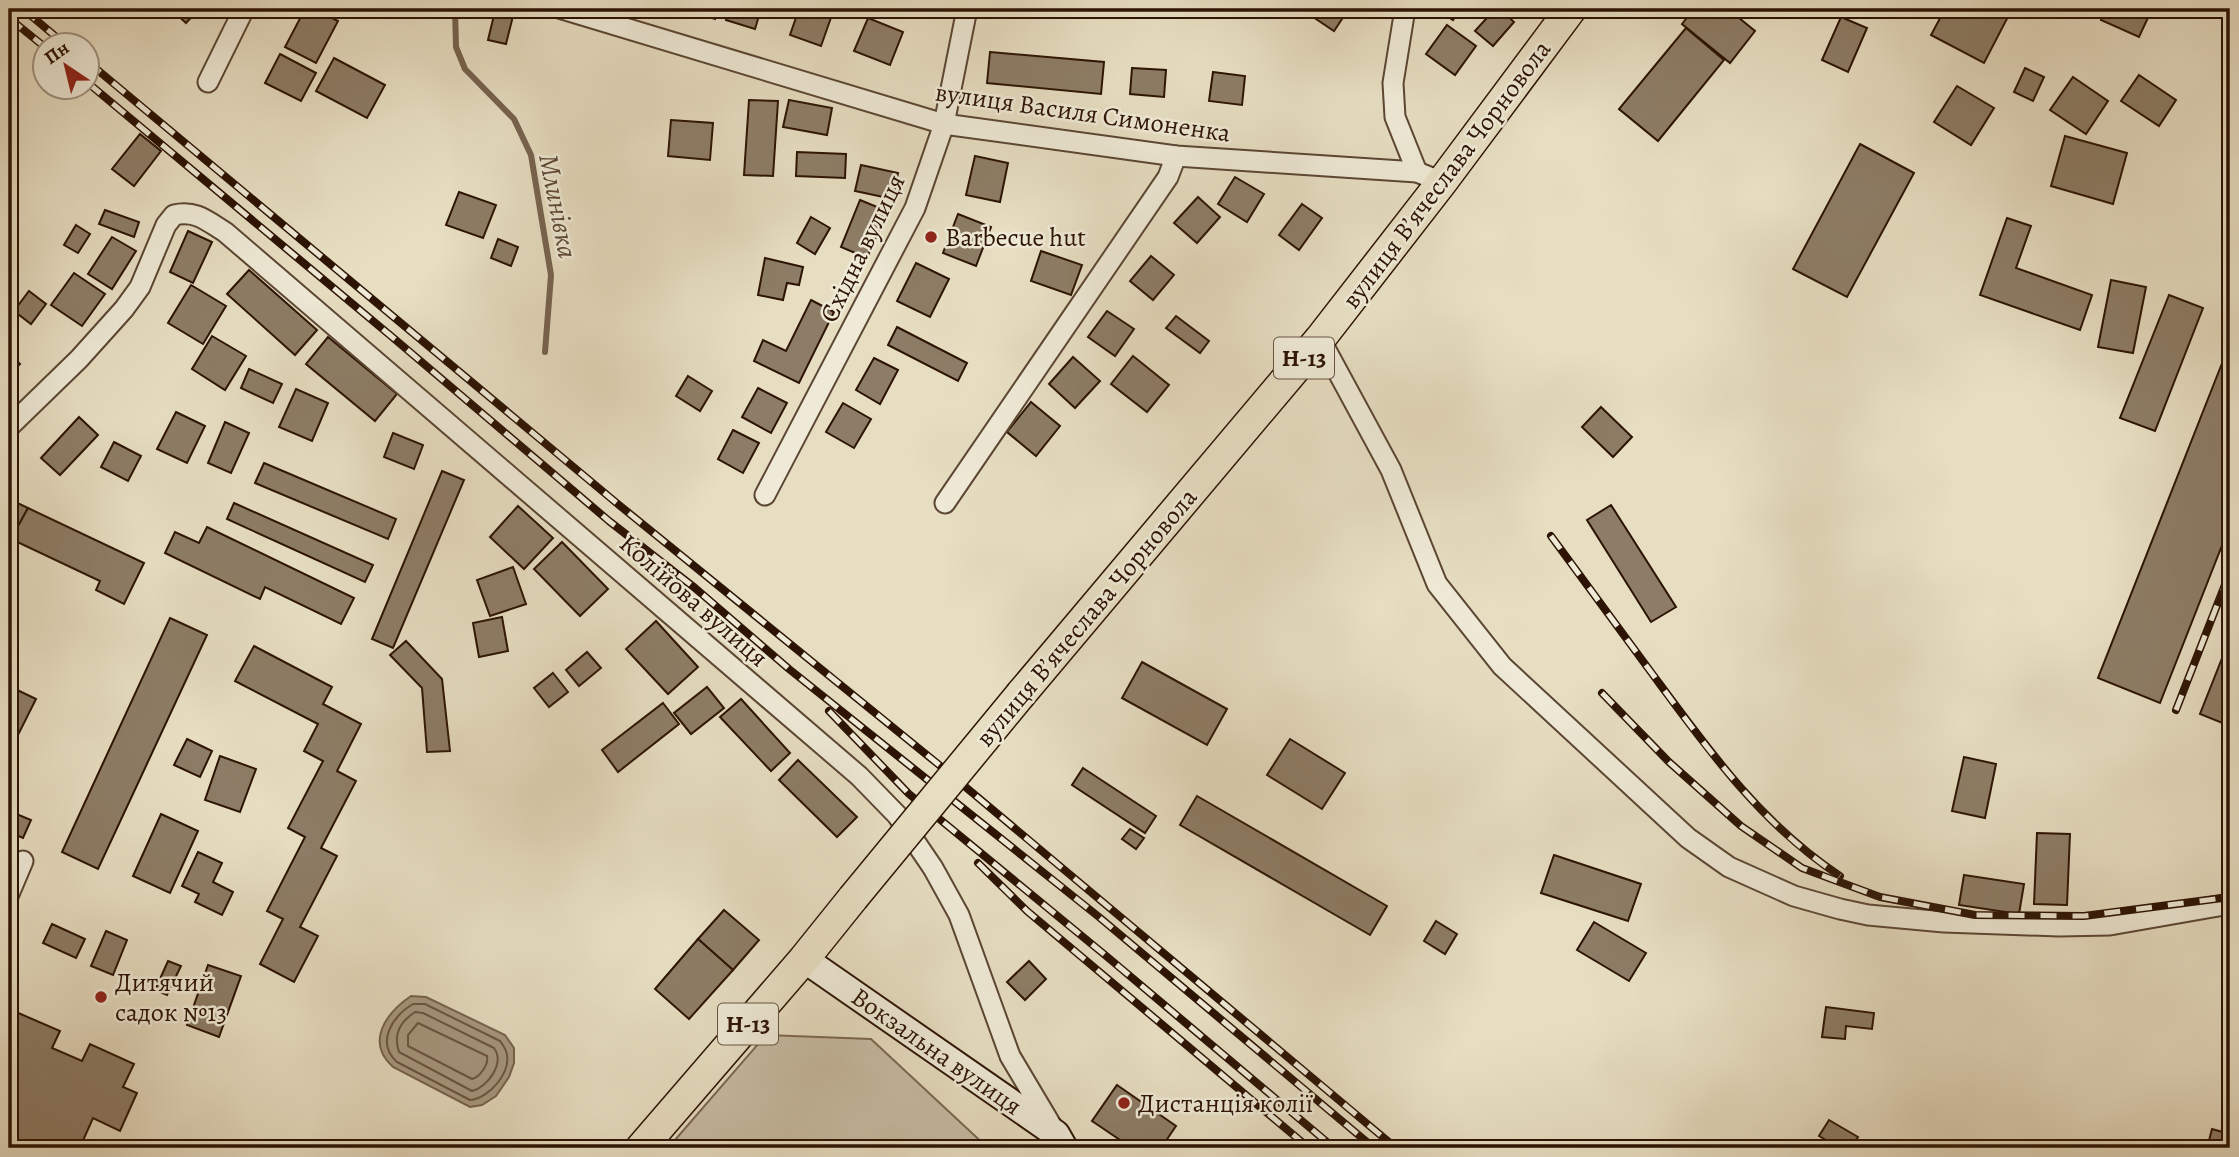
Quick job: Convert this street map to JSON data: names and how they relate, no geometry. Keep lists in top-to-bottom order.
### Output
{
  "streets": {
    "main road": ["вулиця Вʼячеслава Чорновола", "Н-13", "Вокзальна вулиця"],
    "street": ["вулиця Василя Симоненка", "Східна вулиця", "Колійова вулиця"]
  },
  "crossings": [
    ["вулиця Василя Симоненка", "вулиця Вʼячеслава Чорновола"],
    ["вулиця Василя Симоненка", "Східна вулиця"],
    ["вулиця Вʼячеслава Чорновола", "Н-13"],
    ["вулиця Вʼячеслава Чорновола", "Вокзальна вулиця"],
    ["Н-13", "Вокзальна вулиця"],
    ["Колійова вулиця", "Вокзальна вулиця"]
  ],
  "water": ["Млинівка"],
  "places": ["Barbecue hut", "Дитячий садок №13", "Дистанція колії"],
  "north": "top left"
}
